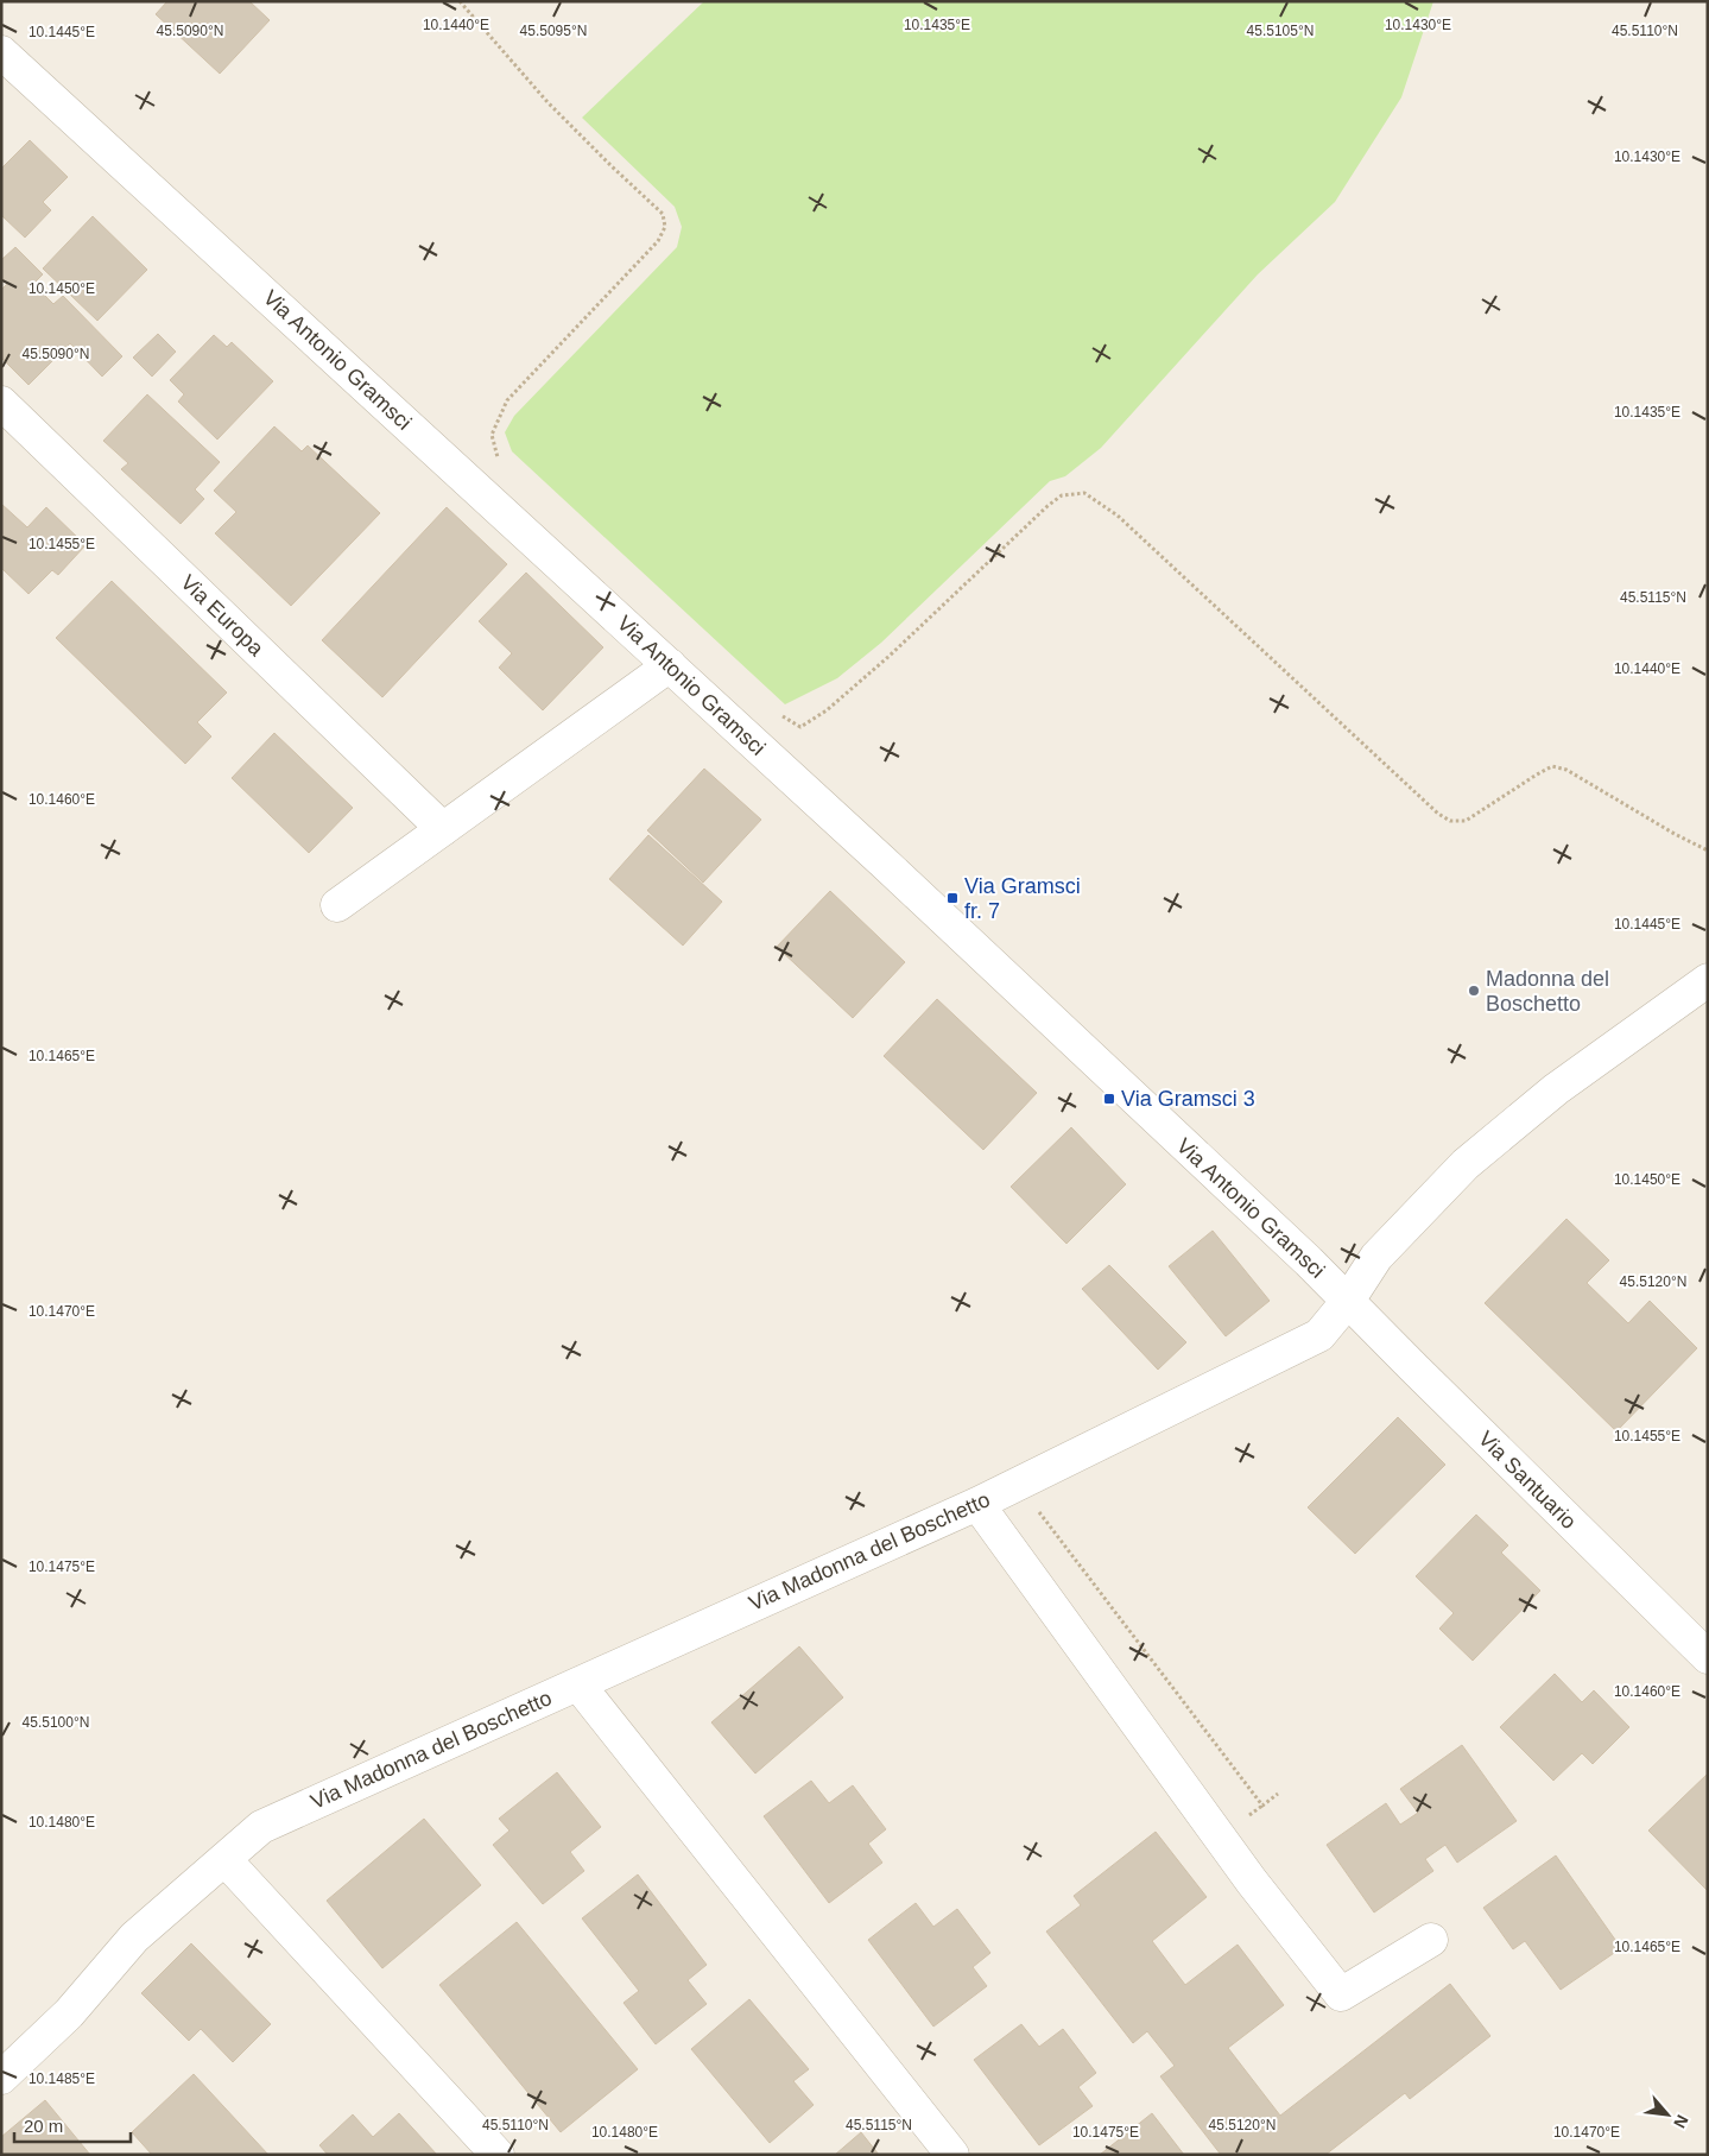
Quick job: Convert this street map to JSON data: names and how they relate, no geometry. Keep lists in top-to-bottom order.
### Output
{
  "streets": {
    "street": [
      "Via Antonio Gramsci",
      "Via Europa",
      "Via Santuario",
      "Via Madonna del Boschetto"
    ]
  },
  "crossings": [
    ["Via Antonio Gramsci", "Via Santuario"],
    ["Via Antonio Gramsci", "Via Madonna del Boschetto"],
    ["Via Santuario", "Via Madonna del Boschetto"]
  ],
  "places": {
    "transit": ["Via Gramsci fr. 7", "Via Gramsci 3"],
    "other": ["Madonna del Boschetto"]
  },
  "scale_bar": "20 m",
  "north": "bottom right",
  "coordinates": [
    "10.1440°E",
    "10.1435°E",
    "10.1430°E",
    "45.5090°N",
    "45.5095°N",
    "45.5105°N",
    "45.5110°N",
    "10.1445°E",
    "10.1450°E",
    "10.1455°E",
    "45.5115°N",
    "10.1460°E",
    "10.1465°E",
    "45.5120°N",
    "10.1470°E",
    "10.1475°E",
    "45.5100°N",
    "10.1480°E",
    "10.1485°E"
  ]
}
